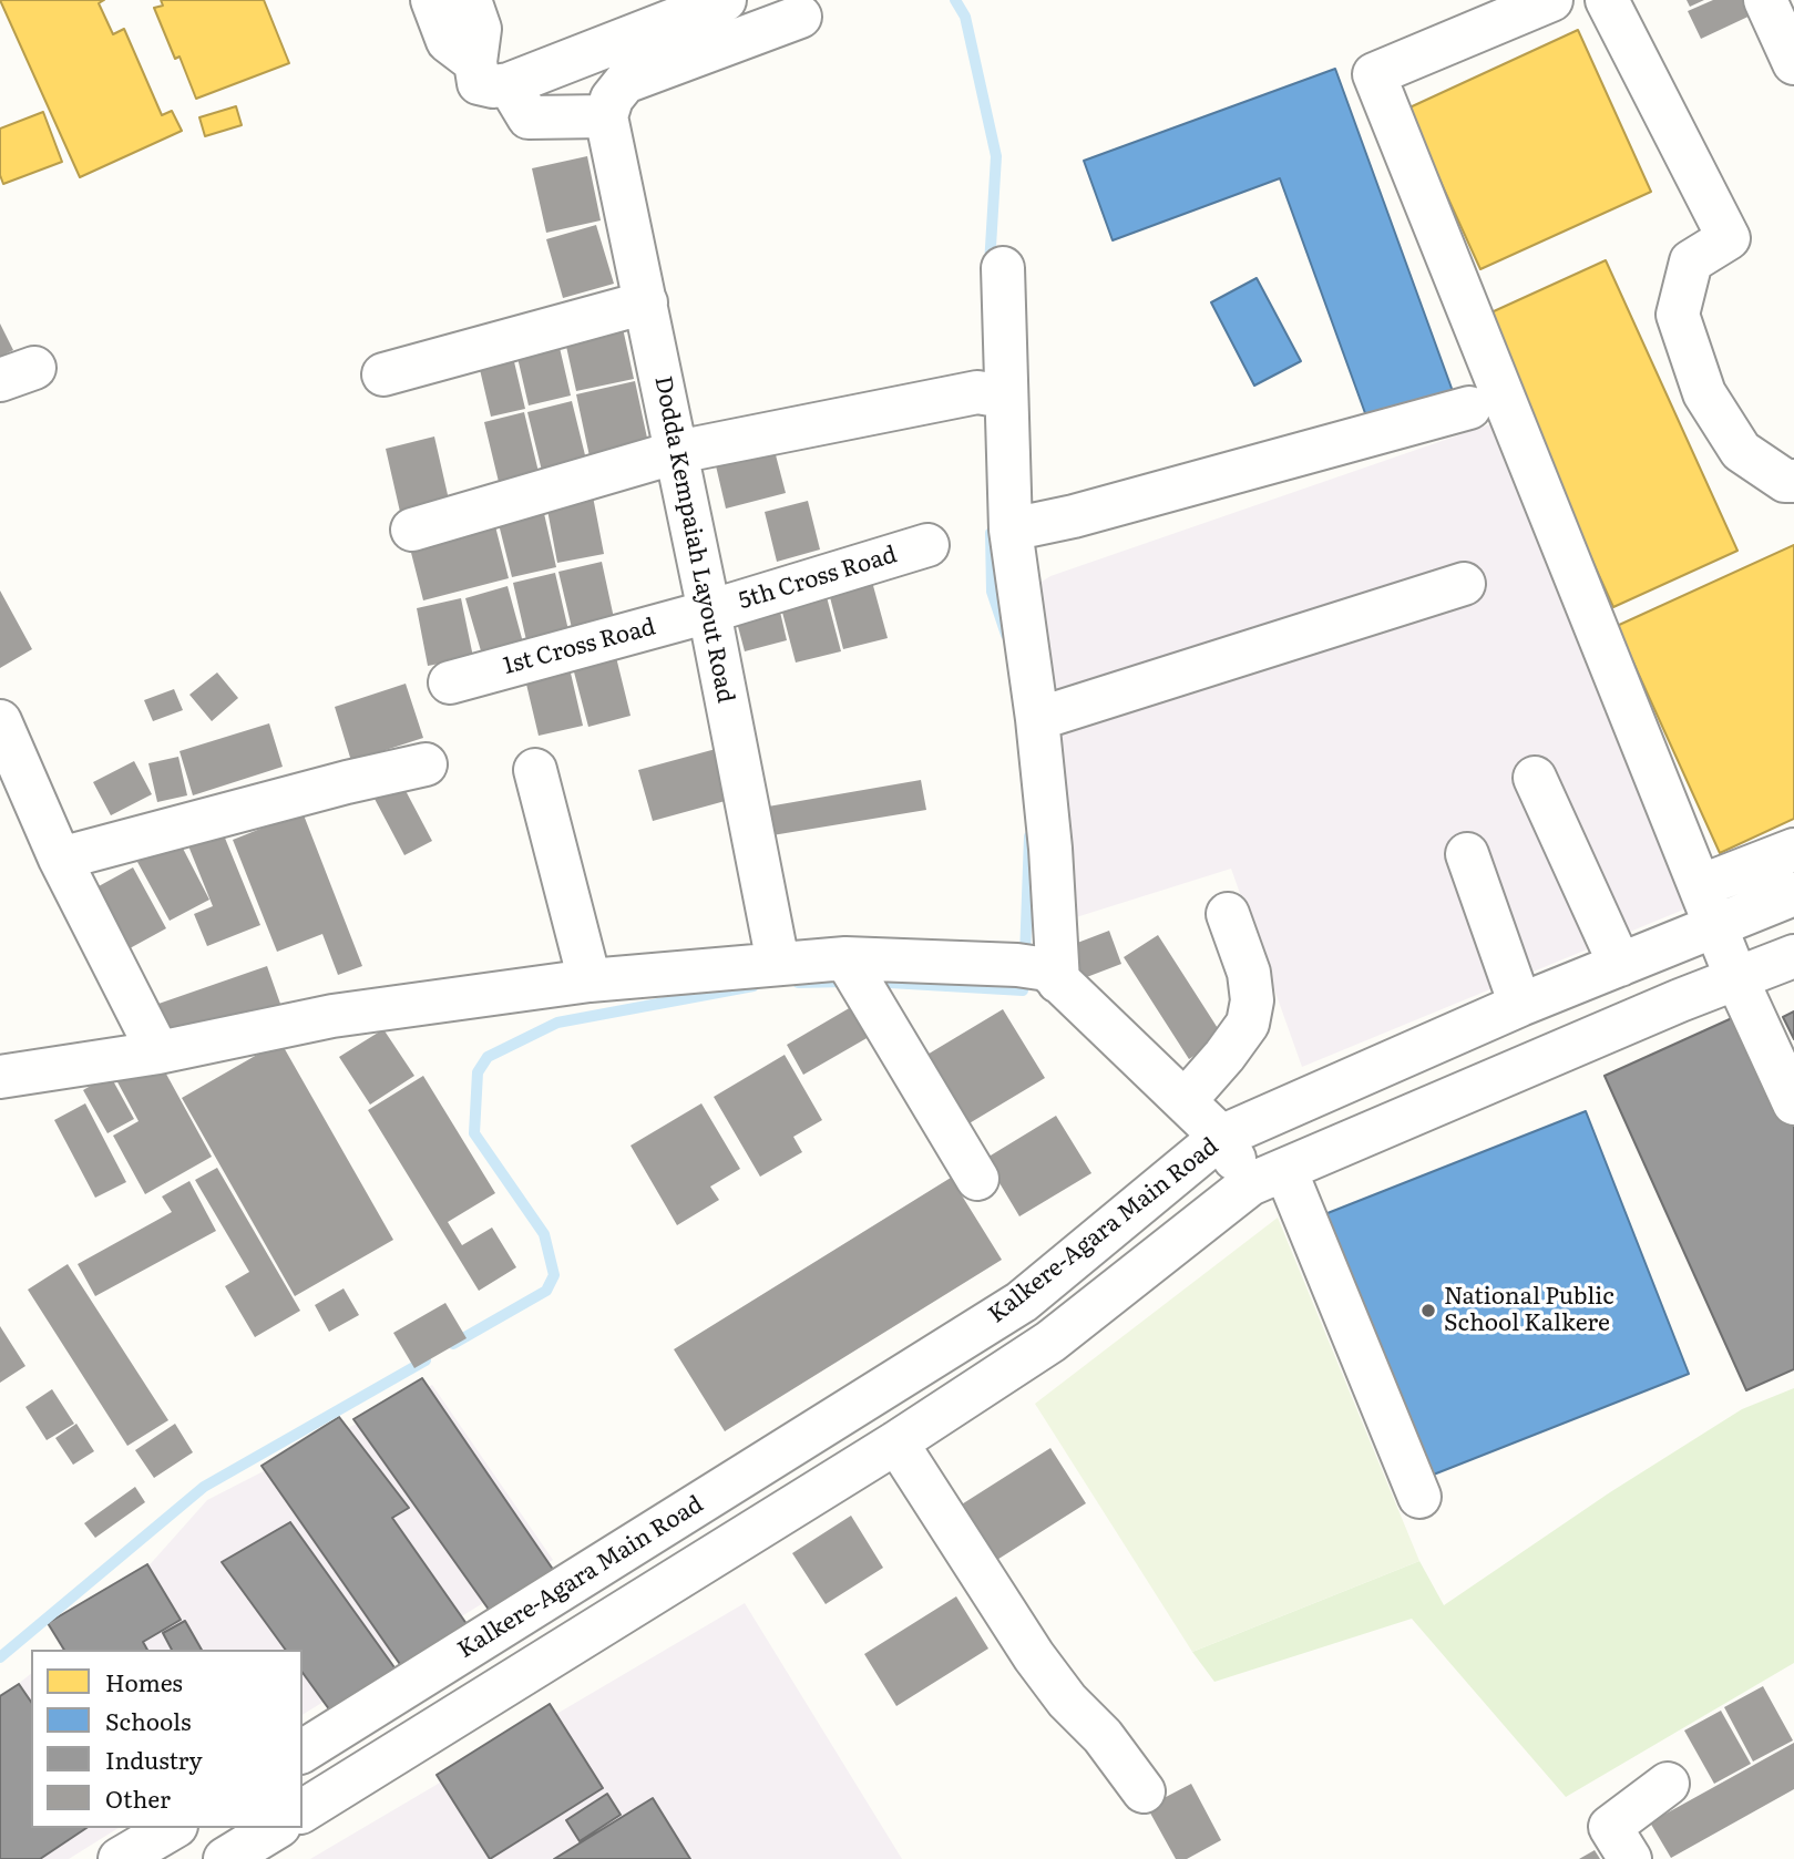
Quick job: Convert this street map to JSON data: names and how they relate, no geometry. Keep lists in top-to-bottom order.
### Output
{
  "streets": {
    "street": [
      "Dodda Kempaiah Layout Road",
      "5th Cross Road",
      "1st Cross Road",
      "Kalkere-Agara Main Road"
    ]
  },
  "crossings": [
    ["Dodda Kempaiah Layout Road", "5th Cross Road"],
    ["Dodda Kempaiah Layout Road", "1st Cross Road"],
    ["5th Cross Road", "1st Cross Road"]
  ],
  "places": ["National Public School Kalkere"],
  "legend": [
    "Homes",
    "Schools",
    "Industry",
    "Other"
  ]
}
